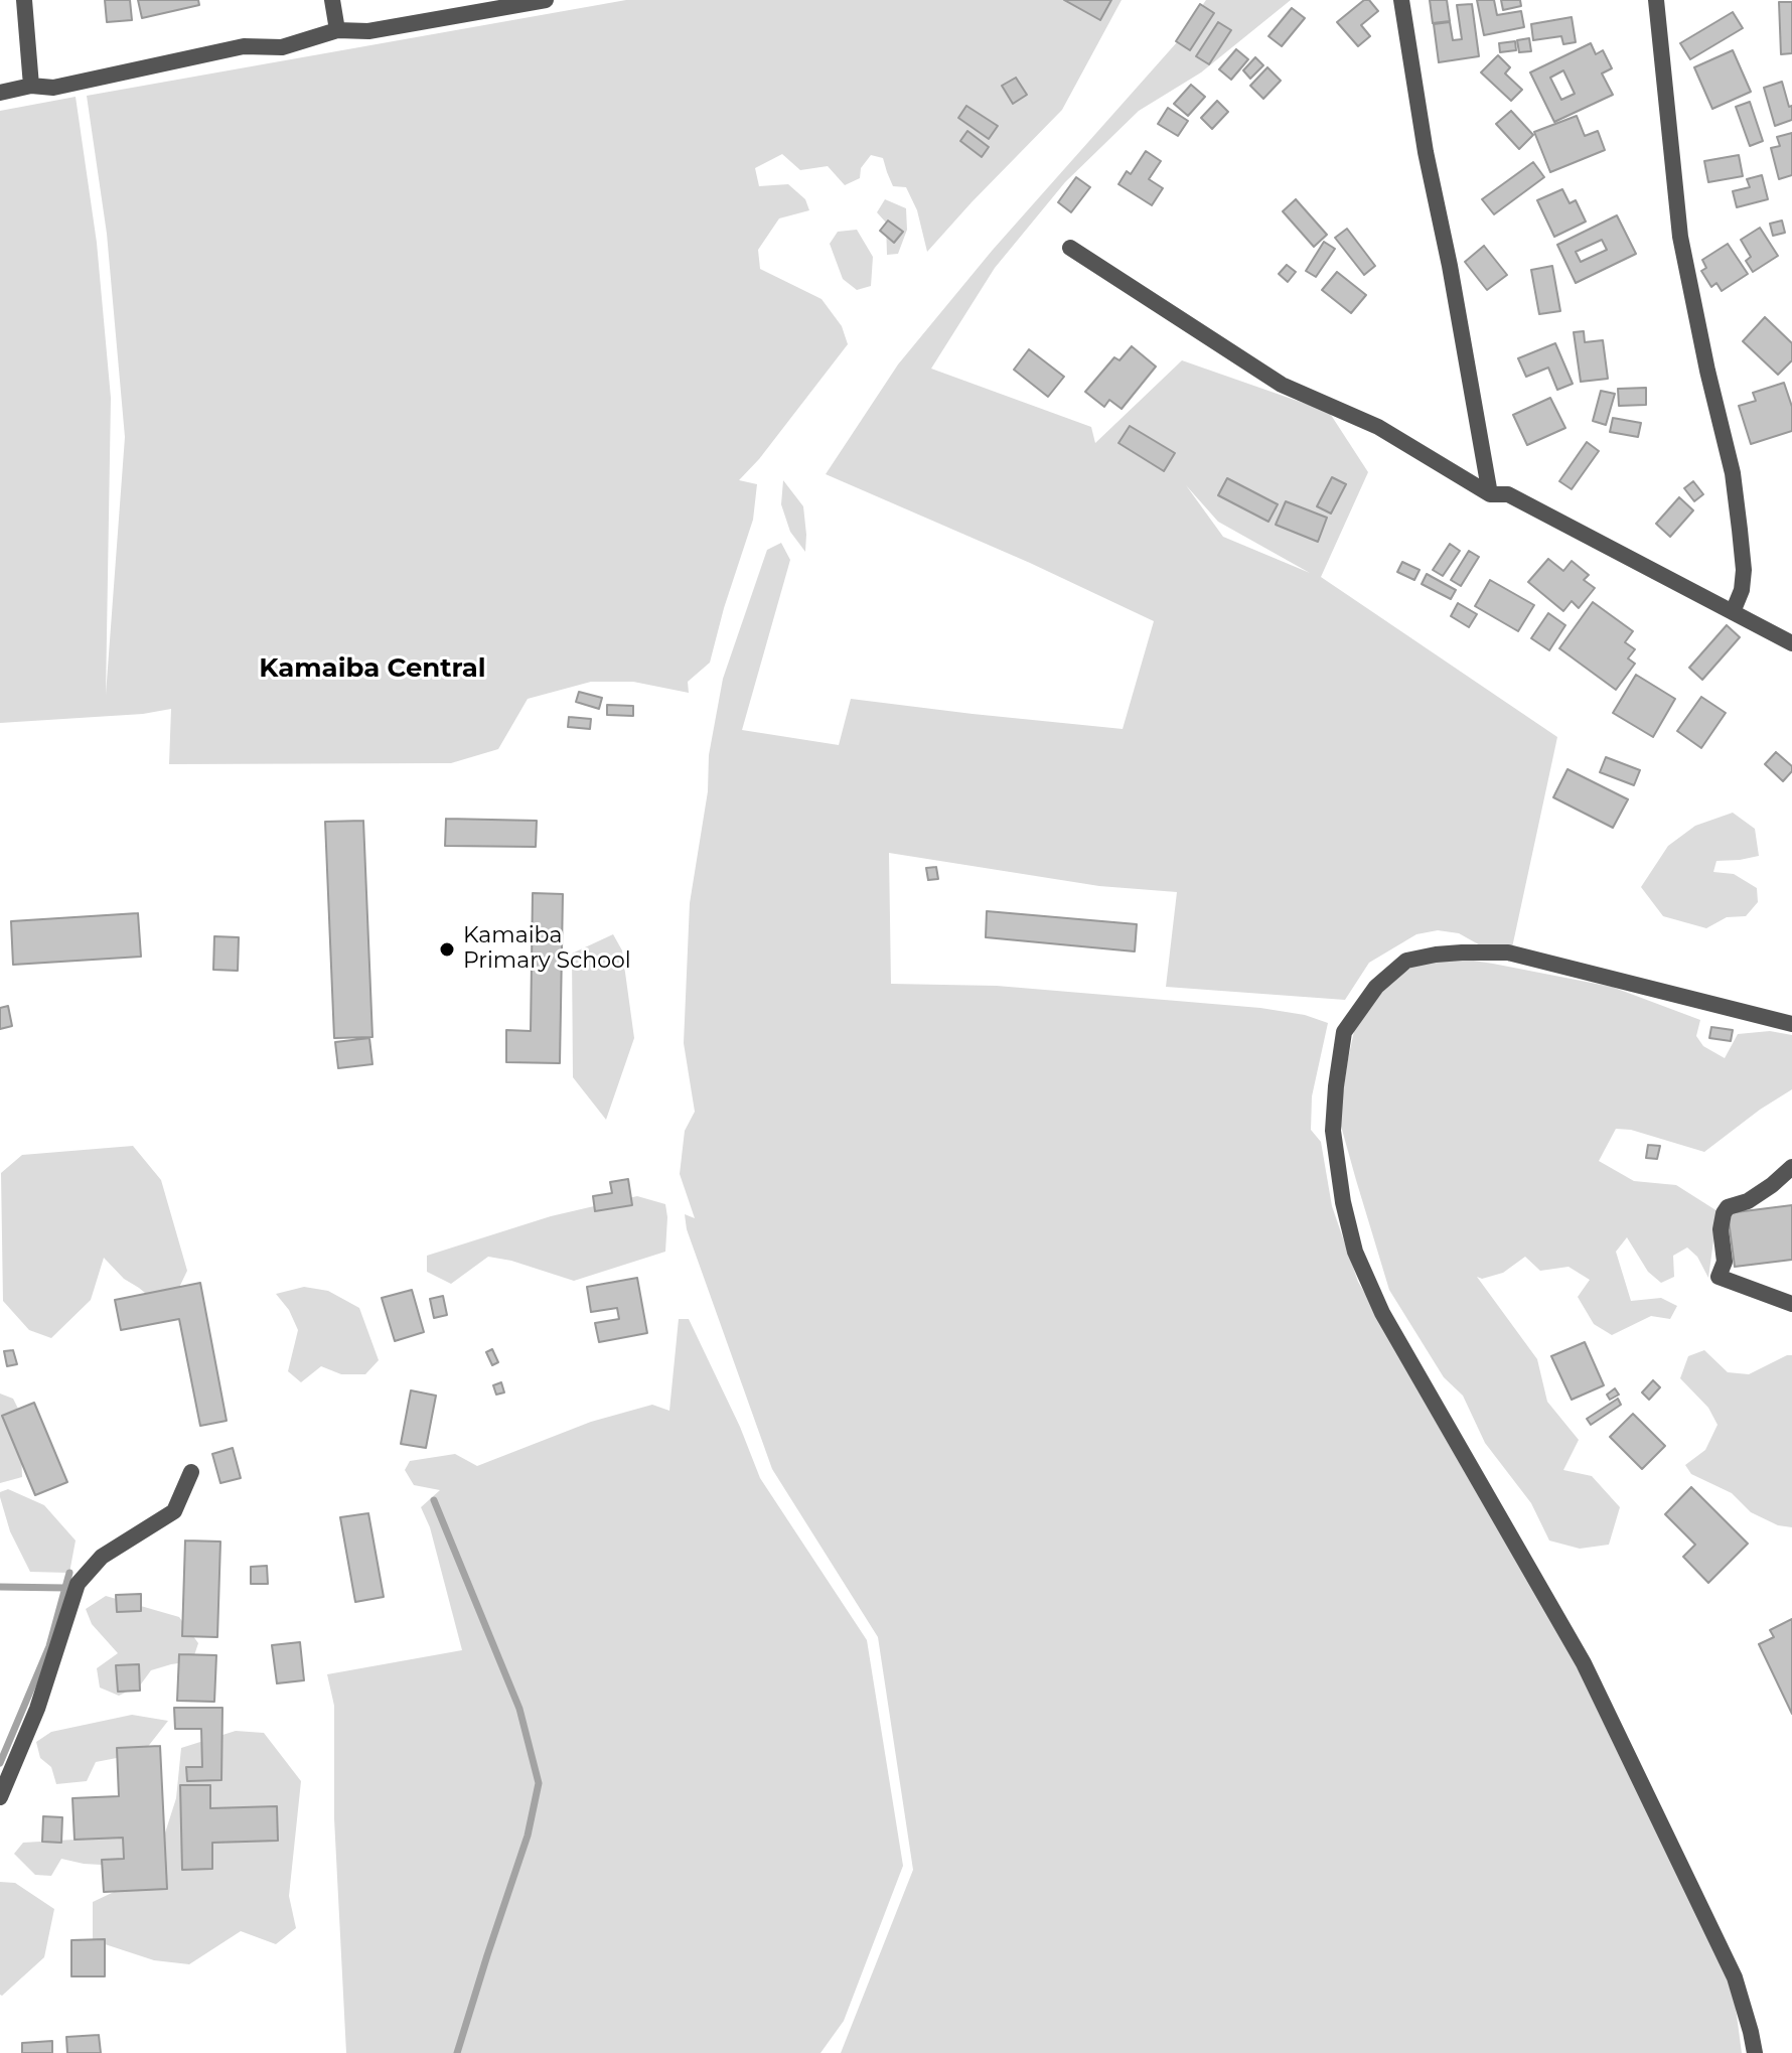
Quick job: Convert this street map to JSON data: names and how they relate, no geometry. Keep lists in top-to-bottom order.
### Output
{
  "districts": ["Kamaiba Central"],
  "places": ["Kamaiba Primary School"]
}
